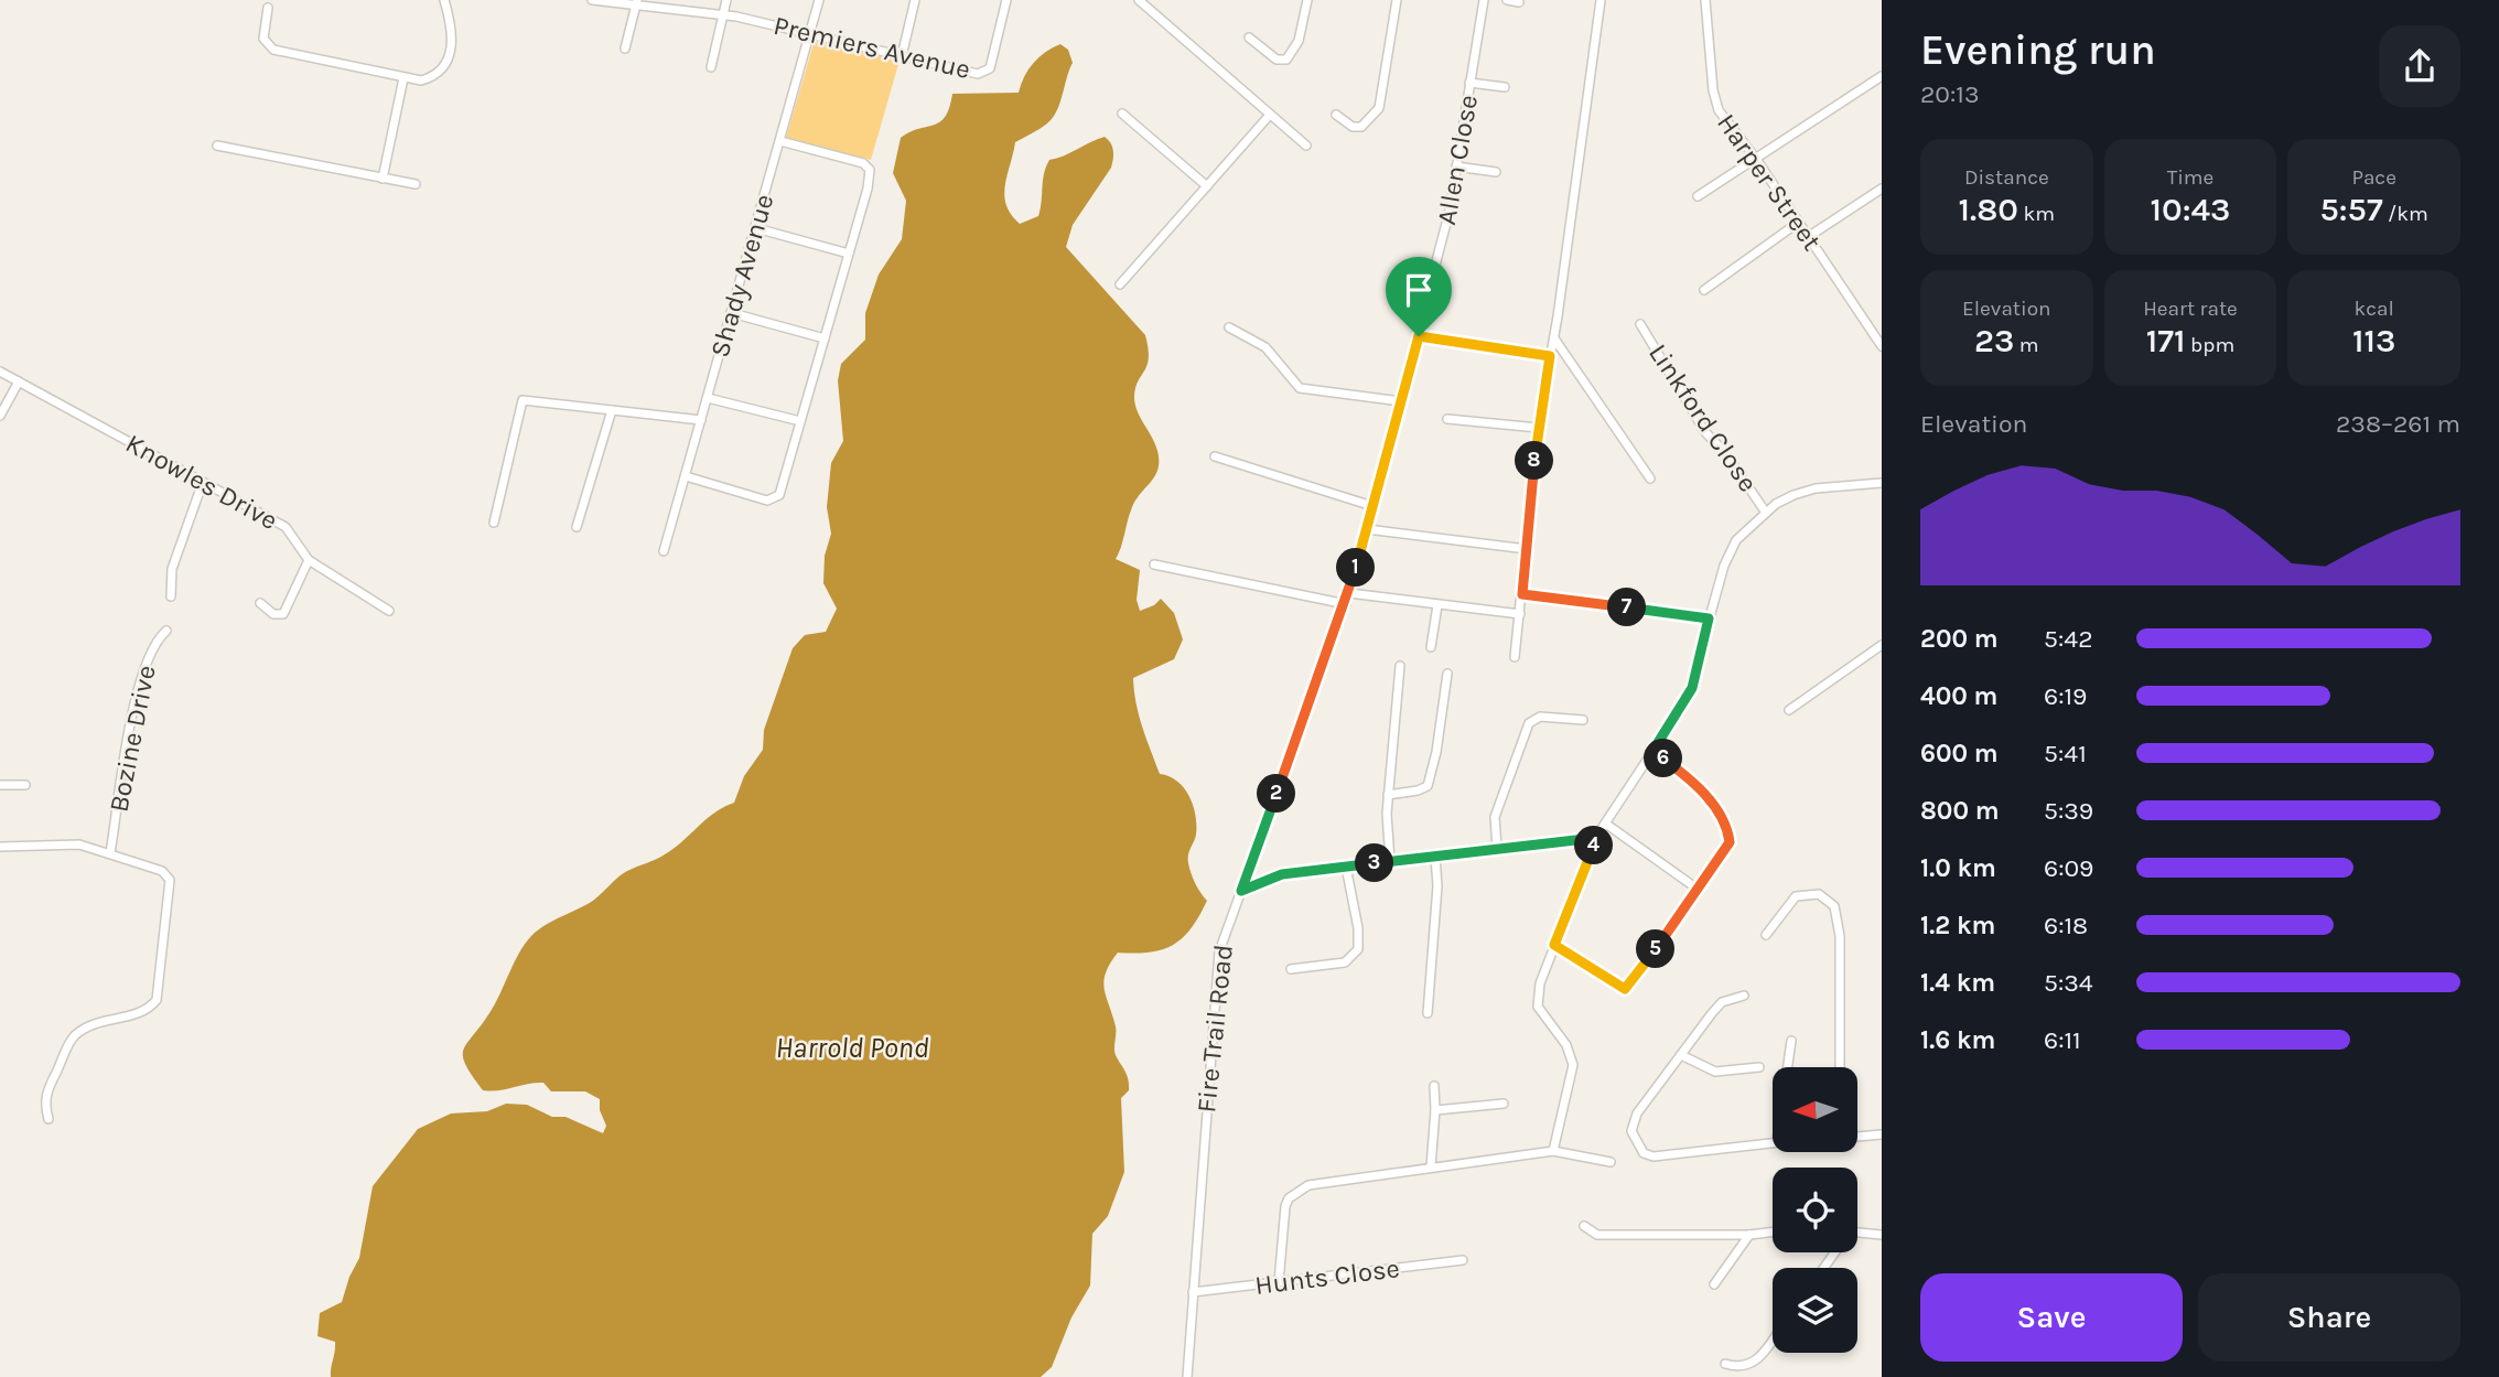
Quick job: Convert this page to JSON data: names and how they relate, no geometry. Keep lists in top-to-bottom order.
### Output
{
  "streets": {
    "street": [
      "Premiers Avenue",
      "Allen Close",
      "Harper Street",
      "Shady Avenue",
      "Linkford Close",
      "Knowles Drive",
      "Bozine Drive",
      "Fire Trail Road",
      "Hunts Close"
    ]
  },
  "crossings": [
    ["Premiers Avenue", "Shady Avenue"],
    ["Allen Close", "Fire Trail Road"],
    ["Fire Trail Road", "Hunts Close"]
  ],
  "water": ["Harrold Pond"],
  "north": "left",
  "page": {
    "heading": ["Evening run", "20:13"],
    "stats": [
      ["Distance", "1.80 km"],
      ["Time", "10:43"],
      ["Pace", "5:57 /km"],
      ["Elevation", "23 m"],
      ["Heart rate", "171 bpm"],
      ["kcal", "113"]
    ],
    "chart": ["Elevation", "238–261 m"],
    "pins": [
      "8",
      "1",
      "7",
      "6",
      "2",
      "4",
      "3",
      "5"
    ],
    "list": [
      {
        "name": "200 m",
        "note": "5:42"
      },
      {
        "name": "400 m",
        "note": "6:19"
      },
      {
        "name": "600 m",
        "note": "5:41"
      },
      {
        "name": "800 m",
        "note": "5:39"
      },
      {
        "name": "1.0 km",
        "note": "6:09"
      },
      {
        "name": "1.2 km",
        "note": "6:18"
      },
      {
        "name": "1.4 km",
        "note": "5:34"
      },
      {
        "name": "1.6 km",
        "note": "6:11"
      }
    ],
    "buttons": ["Save", "Share"]
  }
}
